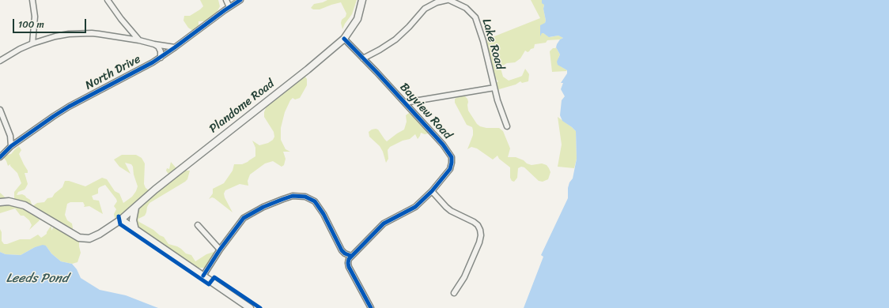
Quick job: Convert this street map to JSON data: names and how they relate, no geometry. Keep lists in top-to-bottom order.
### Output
{
  "streets": {
    "main road": ["Plandome Road"],
    "street": ["Lake Road", "North Drive", "Bayview Road"]
  },
  "crossings": [
    ["Lake Road", "Bayview Road"],
    ["Plandome Road", "Bayview Road"]
  ],
  "water": ["Leeds Pond"],
  "scale_bar": "100 m"
}
